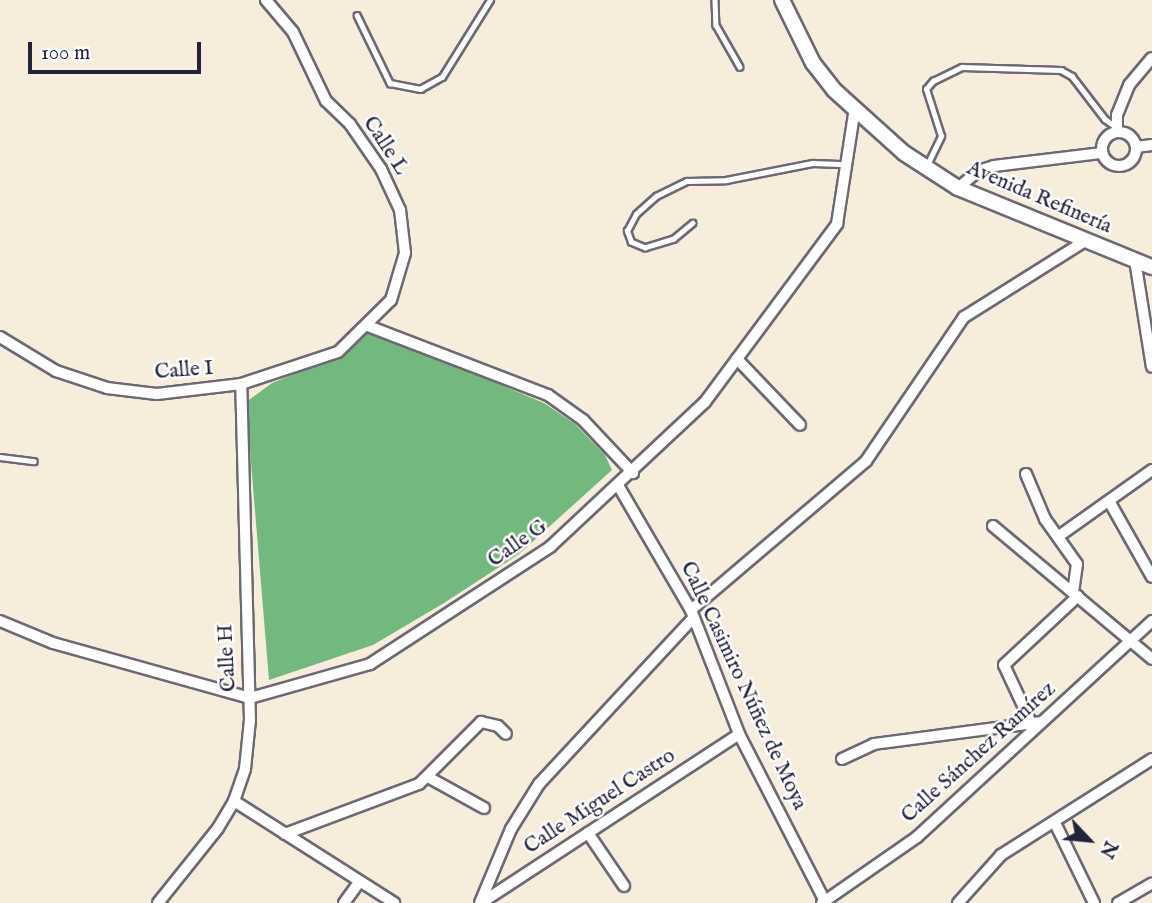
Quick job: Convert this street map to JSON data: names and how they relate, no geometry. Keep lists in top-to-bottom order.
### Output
{
  "streets": {
    "main road": ["Avenida Refinería"],
    "street": [
      "Calle L",
      "Calle I",
      "Calle G",
      "Calle H",
      "Calle Casimiro Núñez de Moya",
      "Calle Sánchez Ramírez",
      "Calle Miguel Castro"
    ]
  },
  "crossings": [
    ["Calle L", "Calle I"],
    ["Avenida Refinería", "Calle G"],
    ["Calle I", "Calle H"],
    ["Calle G", "Calle H"],
    ["Calle G", "Calle Casimiro Núñez de Moya"],
    ["Calle Casimiro Núñez de Moya", "Calle Sánchez Ramírez"],
    ["Calle Casimiro Núñez de Moya", "Calle Miguel Castro"]
  ],
  "scale_bar": "100 m",
  "north": "bottom right"
}
